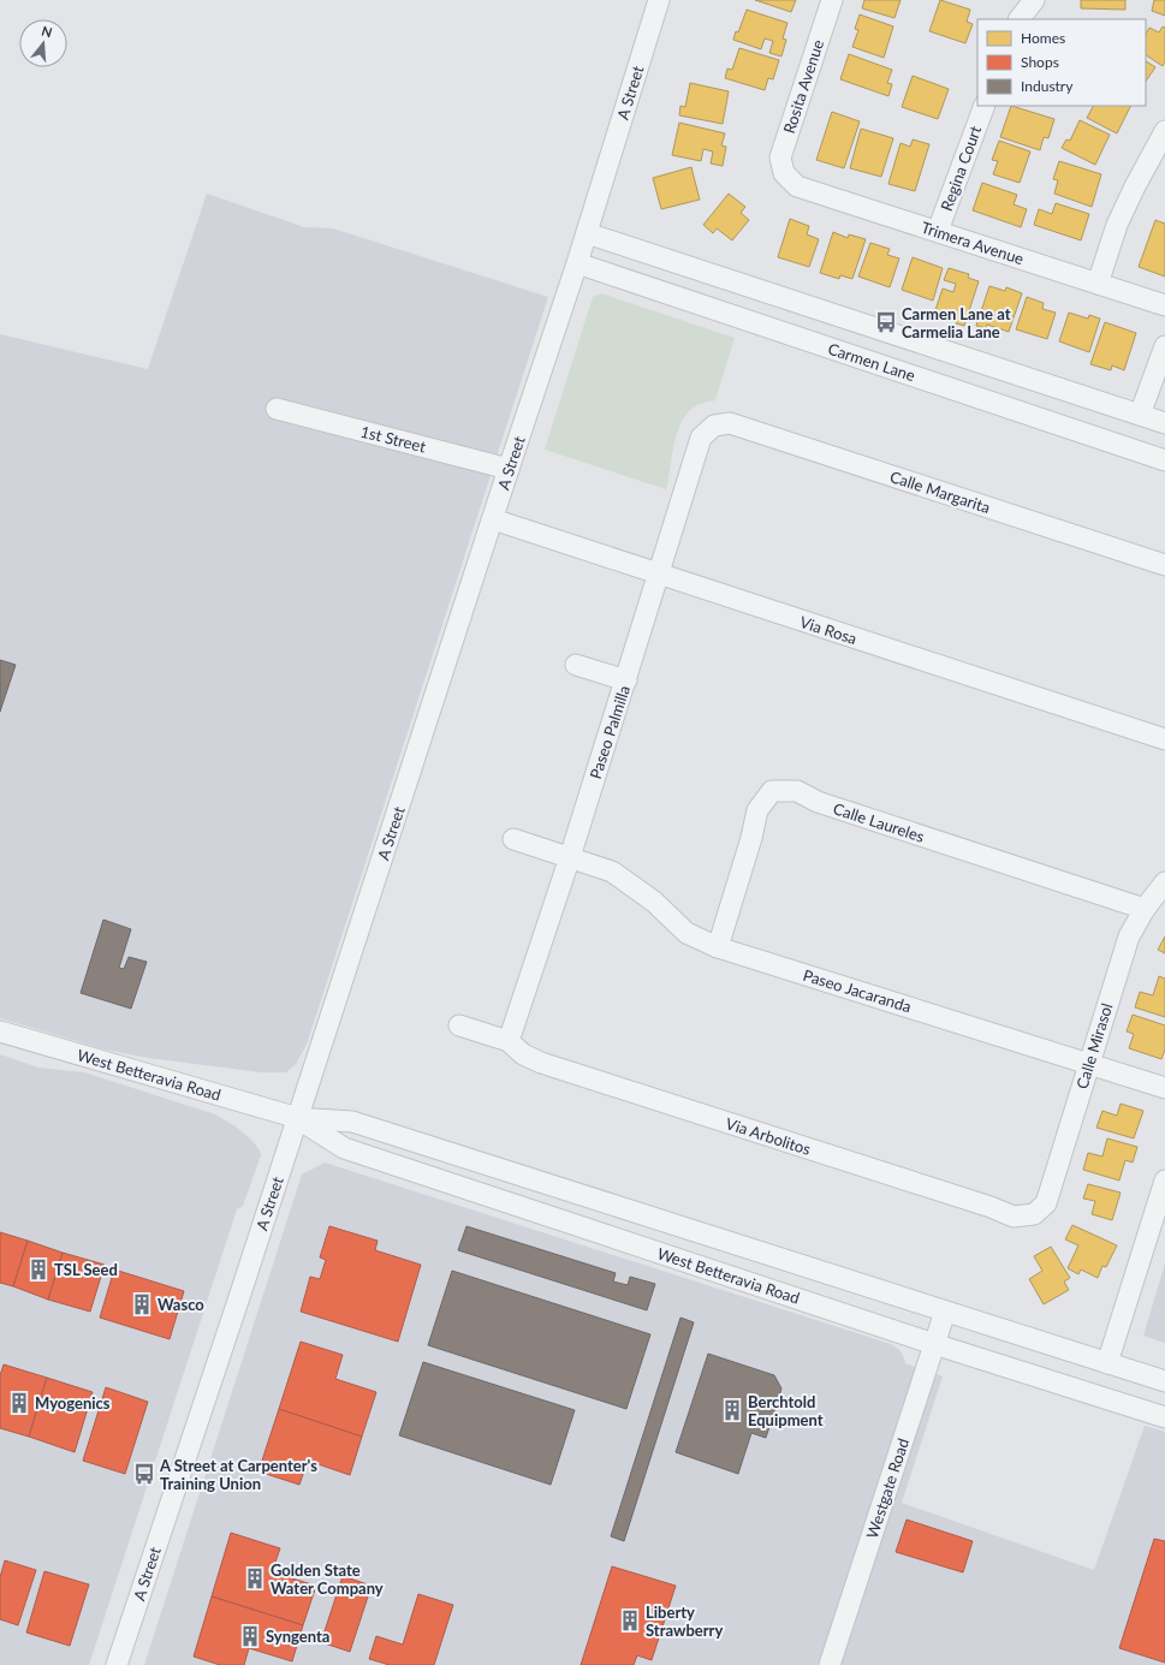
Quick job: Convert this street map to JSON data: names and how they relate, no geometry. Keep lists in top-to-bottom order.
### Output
{
  "streets": {
    "street": [
      "Rosita Avenue",
      "A Street",
      "Regina Court",
      "Trimera Avenue",
      "Carmen Lane",
      "1st Street",
      "Calle Margarita",
      "Via Rosa",
      "Paseo Palmilla",
      "Calle Laureles",
      "Paseo Jacaranda",
      "Calle Mirasol",
      "West Betteravia Road",
      "Via Arbolitos",
      "Westgate Road"
    ]
  },
  "crossings": [
    ["Rosita Avenue", "Trimera Avenue"],
    ["A Street", "Carmen Lane"],
    ["A Street", "1st Street"],
    ["A Street", "Via Rosa"],
    ["A Street", "West Betteravia Road"],
    ["Regina Court", "Trimera Avenue"],
    ["Calle Margarita", "Paseo Palmilla"],
    ["Via Rosa", "Paseo Palmilla"],
    ["Paseo Palmilla", "Paseo Jacaranda"],
    ["Paseo Palmilla", "Via Arbolitos"],
    ["Calle Laureles", "Paseo Jacaranda"],
    ["Calle Laureles", "Calle Mirasol"],
    ["Paseo Jacaranda", "Calle Mirasol"],
    ["Calle Mirasol", "Via Arbolitos"],
    ["West Betteravia Road", "Westgate Road"]
  ],
  "places": {
    "bus stop": ["Carmen Lane at Carmelia Lane", "A Street at Carpenter's Training Union"],
    "building": [
      "TSL Seed",
      "Wasco",
      "Myogenics",
      "Berchtold Equipment",
      "Golden State Water Company",
      "Liberty Strawberry",
      "Syngenta"
    ]
  },
  "legend": ["Homes", "Shops", "Industry"],
  "north": "top"
}
